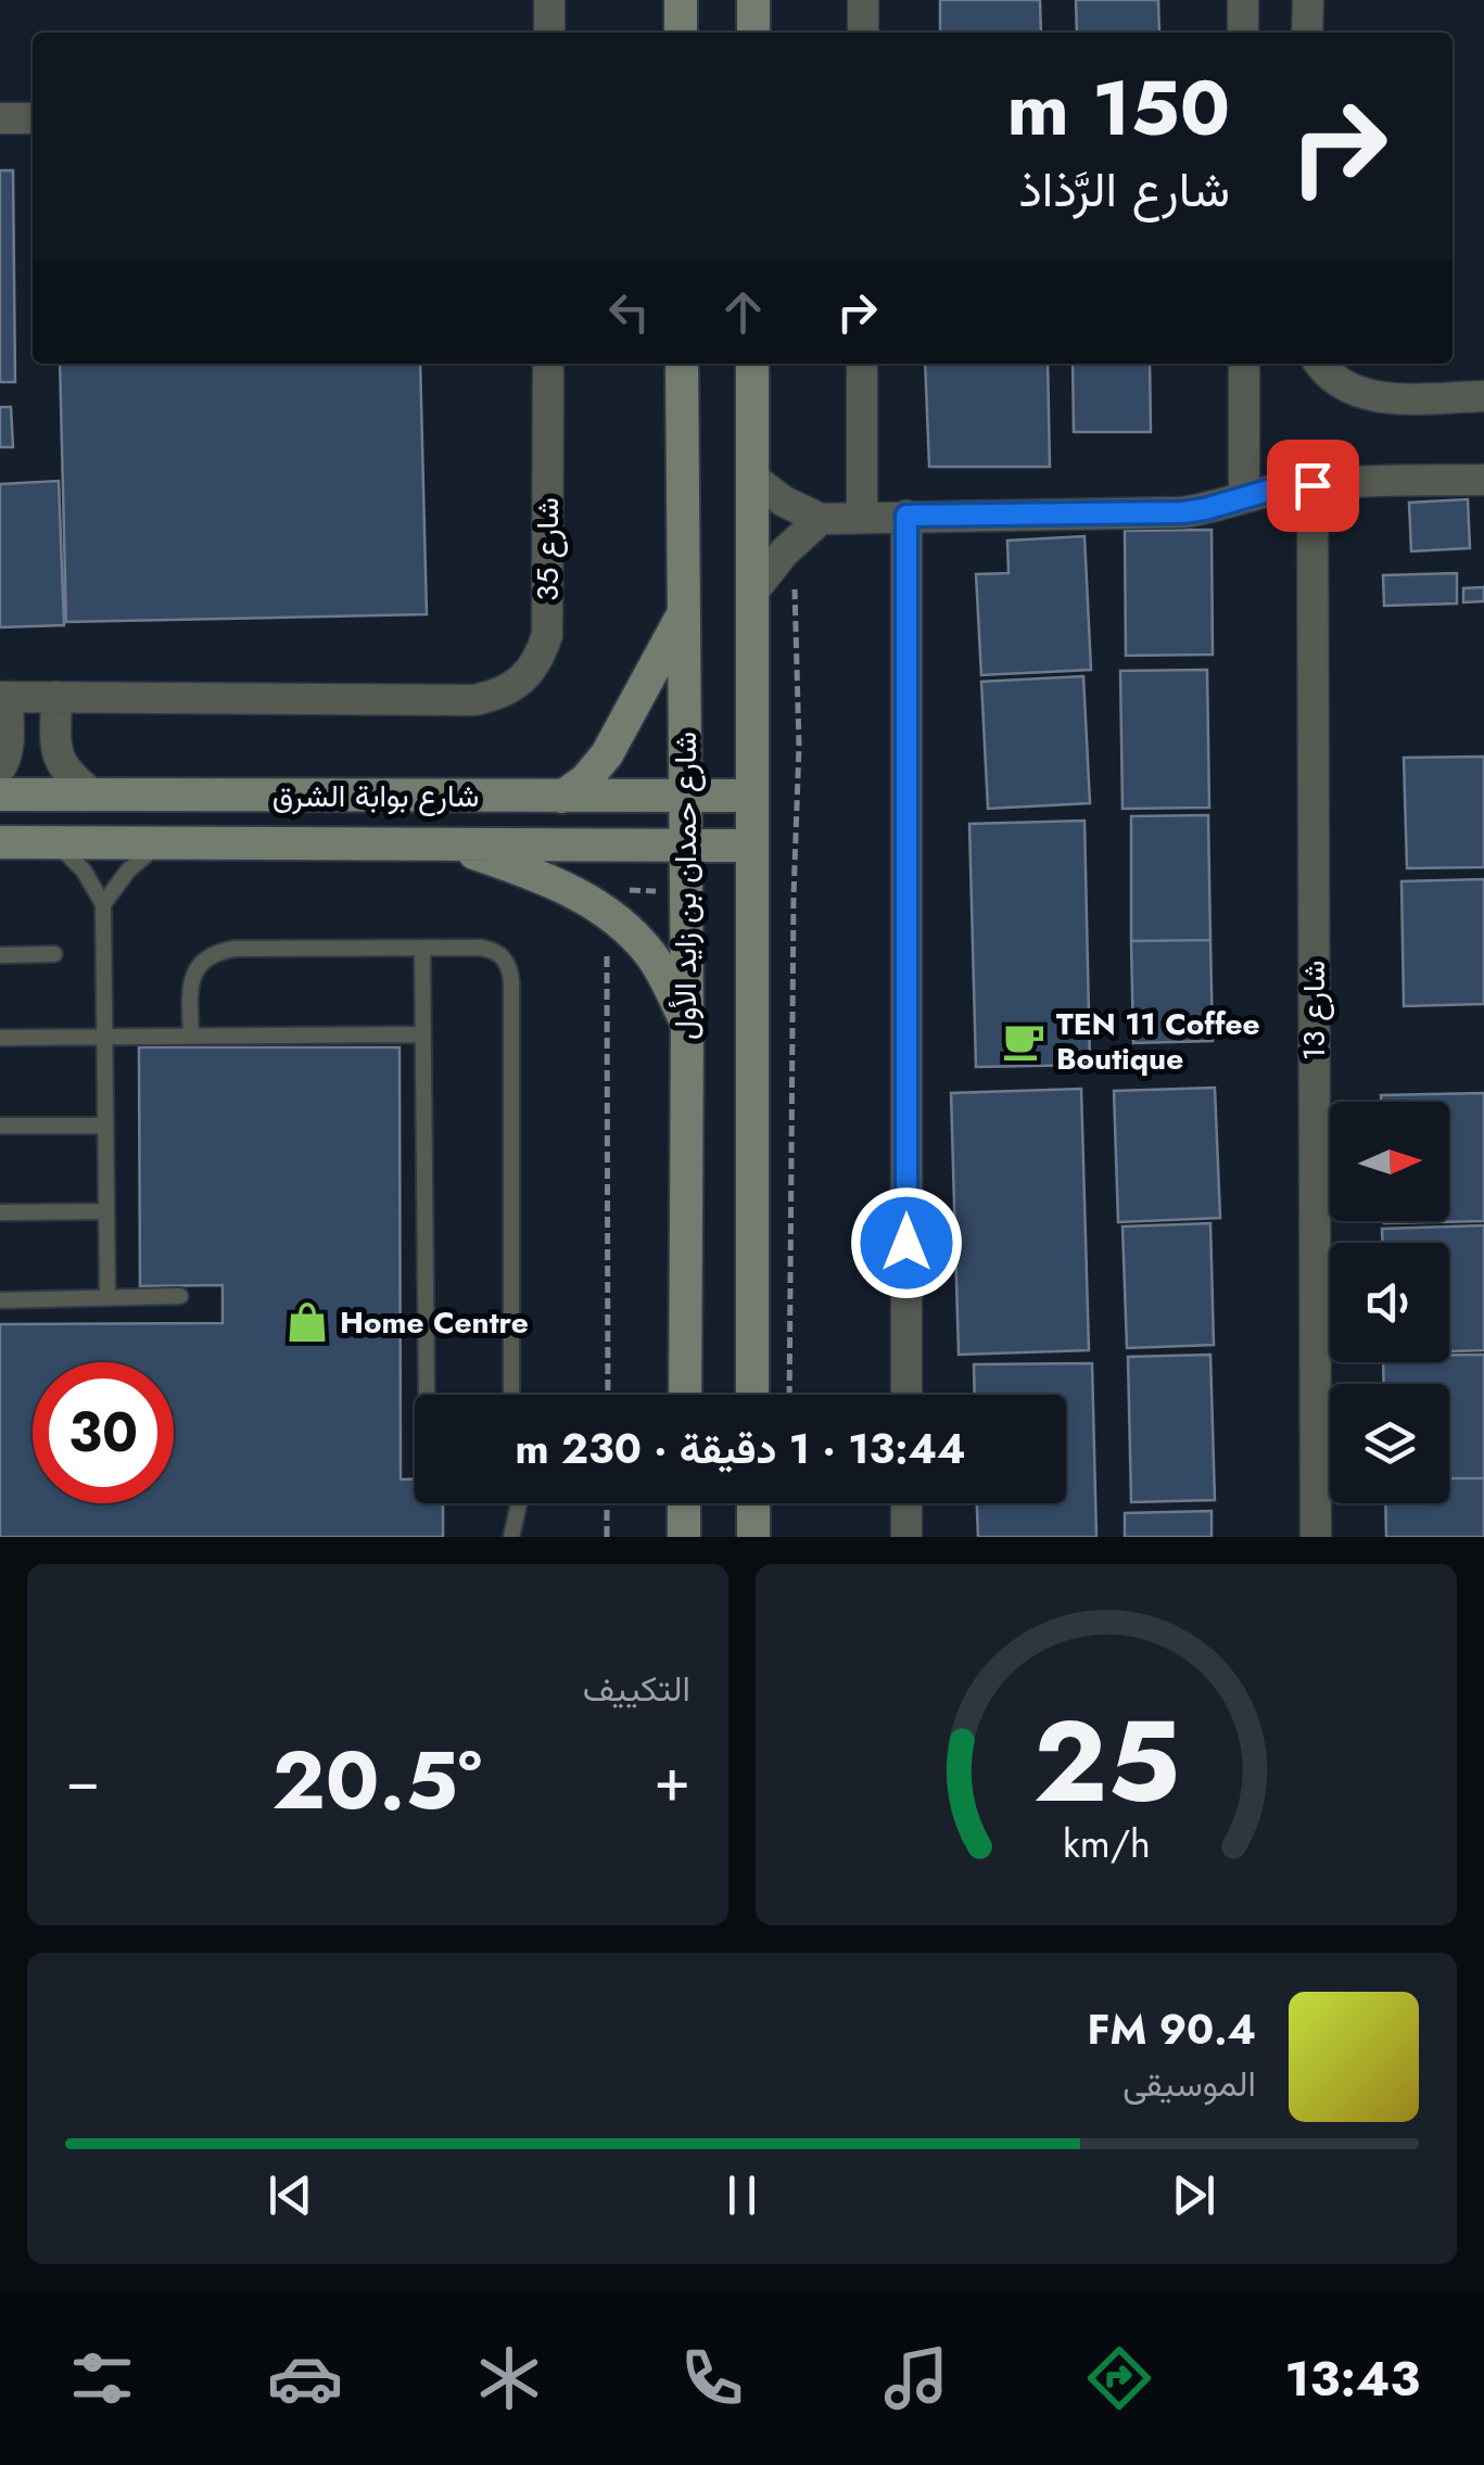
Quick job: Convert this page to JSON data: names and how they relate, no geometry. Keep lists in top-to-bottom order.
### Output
{
  "streets": {
    "main road": ["شارع بوابة الشرق", "شارع حمدان بن زايد الأول"],
    "street": ["شارع 35", "شارع 13"]
  },
  "crossings": [
    ["شارع بوابة الشرق", "شارع حمدان بن زايد الأول"]
  ],
  "places": {
    "cafe": ["TEN 11 Coffee Boutique"],
    "shop": ["Home Centre"]
  },
  "north": "right",
  "page": {
    "turn": ["150 m", "شارع الرَّذاذ"],
    "limit": "30",
    "trip": "13:44 · 1 دقيقة · 230 m",
    "tile": "التكييف",
    "heat": ["−", "20.5°", "+"],
    "song": ["90.4 FM", "الموسيقى"],
    "tabs": "13:43",
    "gauge": ["25", "km/h"]
  }
}
